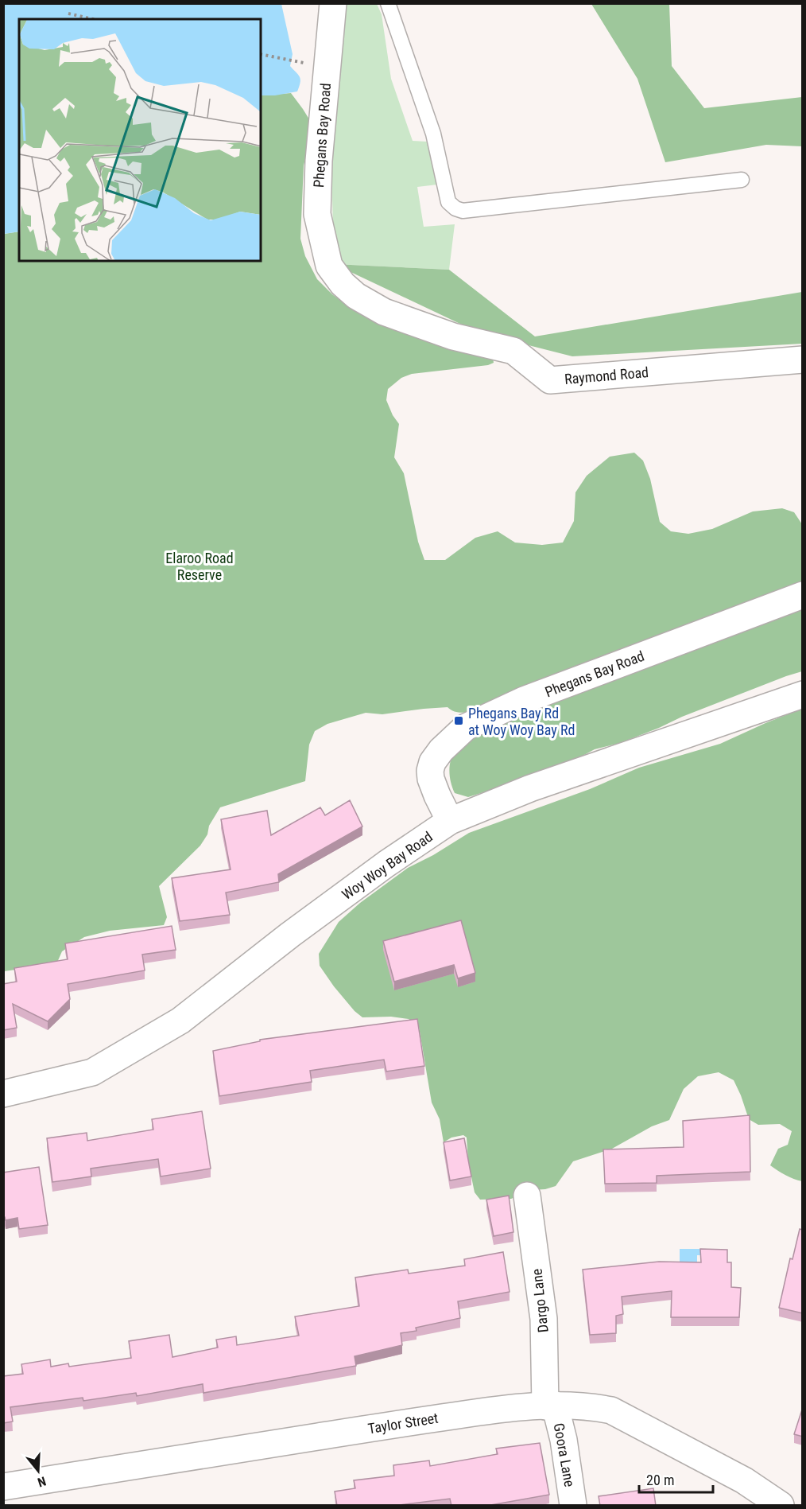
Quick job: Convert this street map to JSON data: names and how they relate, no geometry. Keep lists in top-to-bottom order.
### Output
{
  "streets": {
    "street": [
      "Phegans Bay Road",
      "Raymond Road",
      "Woy Woy Bay Road",
      "Dargo Lane",
      "Taylor Street",
      "Goora Lane"
    ]
  },
  "crossings": [
    ["Phegans Bay Road", "Raymond Road"],
    ["Phegans Bay Road", "Woy Woy Bay Road"],
    ["Dargo Lane", "Taylor Street"],
    ["Dargo Lane", "Goora Lane"],
    ["Taylor Street", "Goora Lane"]
  ],
  "parks": ["Elaroo Road Reserve"],
  "places": {
    "transit": ["Phegans Bay Rd at Woy Woy Bay Rd"]
  },
  "scale_bar": "20 m",
  "north": "bottom"
}
